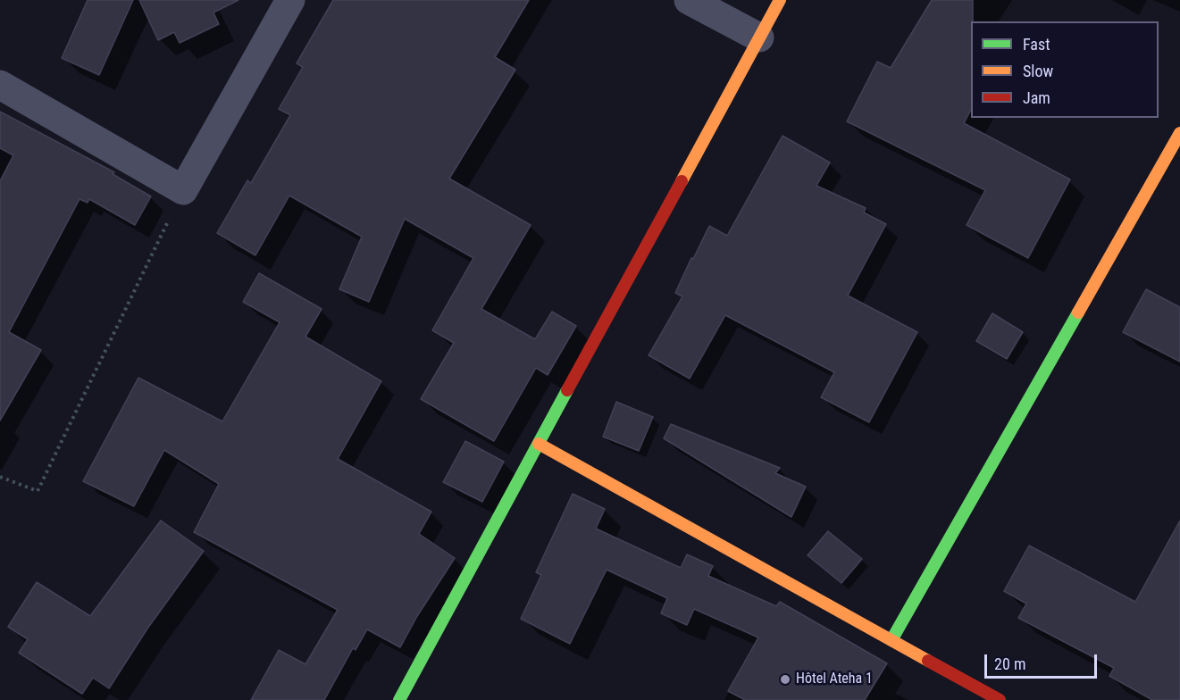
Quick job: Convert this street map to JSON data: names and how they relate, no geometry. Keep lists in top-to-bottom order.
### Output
{
  "places": ["Hôtel Ateha 1"],
  "legend": ["Fast", "Slow", "Jam"],
  "scale_bar": "20 m"
}
